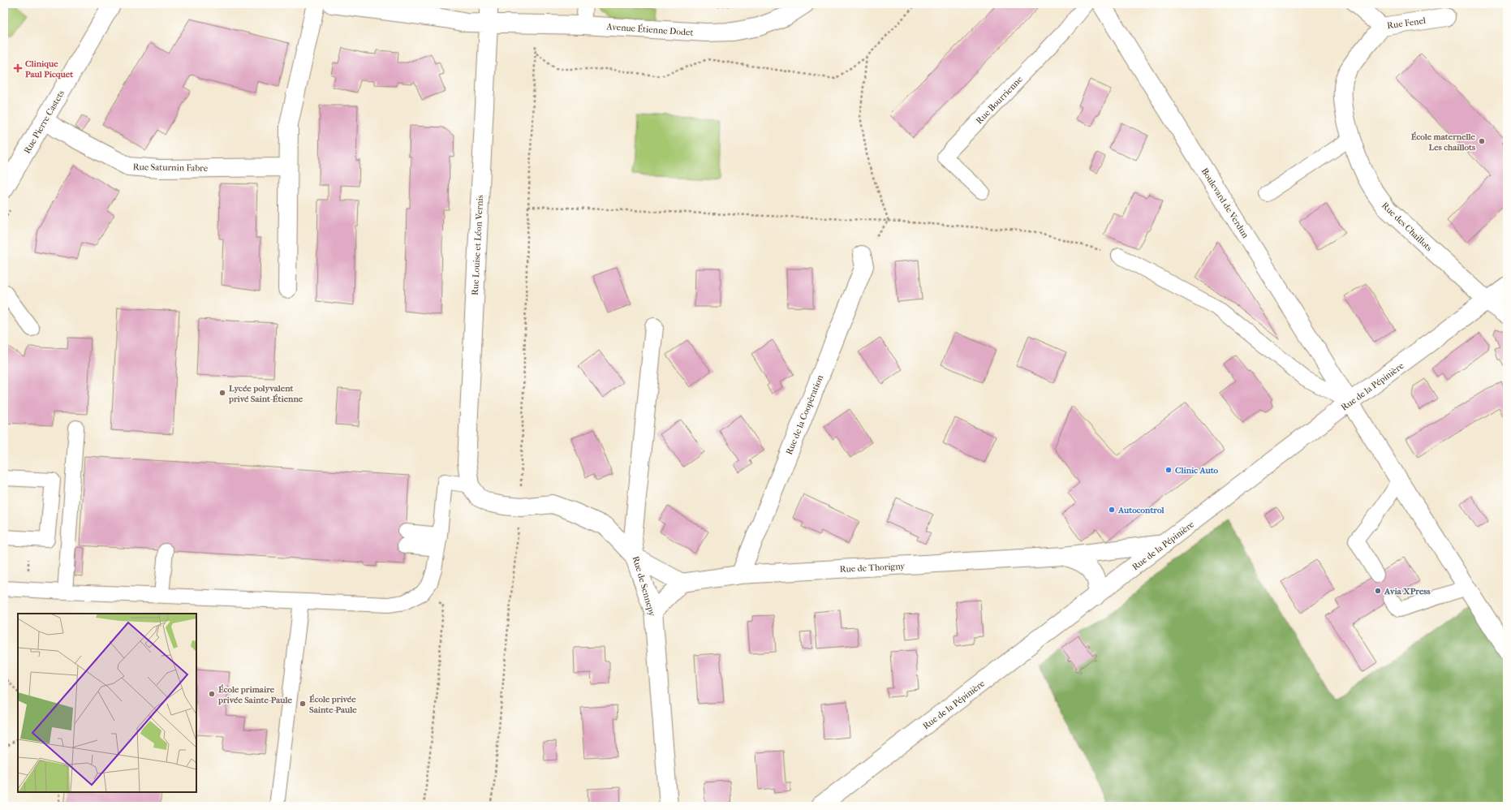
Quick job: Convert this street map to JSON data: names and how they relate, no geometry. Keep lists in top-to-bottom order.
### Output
{
  "streets": {
    "street": [
      "Rue Fenel",
      "Avenue Étienne Dodet",
      "Rue Pierre Castets",
      "Rue Saturnin Fabre",
      "Boulevard de Verdun",
      "Rue des Chaillots",
      "Rue Louise et Léon Vernis",
      "Rue de la Pépinière",
      "Rue de la Coopèration",
      "Rue de Thorigny",
      "Rue de Sennepy"
    ],
    "lane": ["Rue Bourrienne"]
  },
  "crossings": [
    ["Rue Fenel", "Rue des Chaillots"],
    ["Avenue Étienne Dodet", "Rue Louise et Léon Vernis"],
    ["Rue Pierre Castets", "Rue Saturnin Fabre"],
    ["Boulevard de Verdun", "Rue de la Pépinière"],
    ["Rue des Chaillots", "Rue de la Pépinière"],
    ["Rue de la Pépinière", "Rue de Thorigny"],
    ["Rue de la Coopèration", "Rue de Thorigny"]
  ],
  "places": {
    "health": ["Clinique Paul Picquet"],
    "other": [
      "École maternelle Les chaillots",
      "Lycée polyvalent privé Saint-Étienne",
      "Clinic Auto",
      "Autocontrol",
      "Avia XPress",
      "École primaire privée Sainte-Paule",
      "École privée Sainte-Paule"
    ]
  }
}
